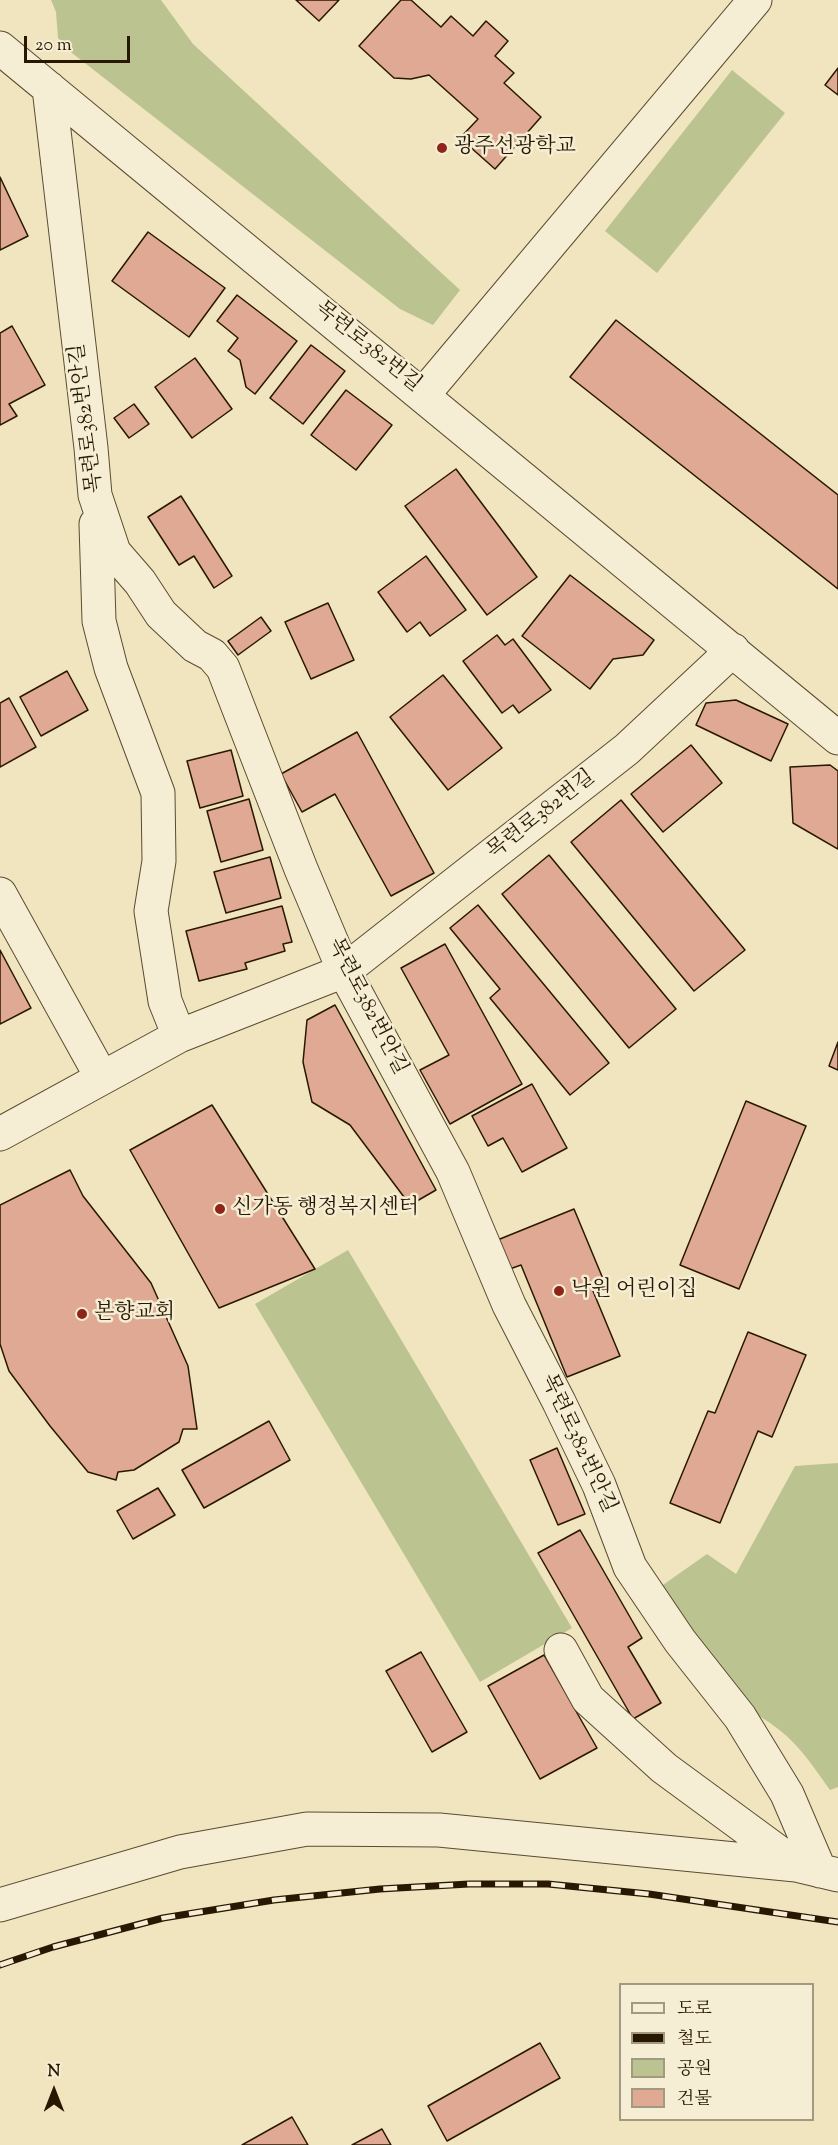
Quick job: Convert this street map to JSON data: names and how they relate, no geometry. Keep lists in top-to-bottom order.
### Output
{
  "streets": {
    "street": ["목련로382번길", "목련로382번안길"]
  },
  "crossings": [
    ["목련로382번길", "목련로382번안길"]
  ],
  "places": [
    "광주선광학교",
    "신가동 행정복지센터",
    "낙원 어린이집",
    "본향교회"
  ],
  "legend": [
    "도로",
    "철도",
    "공원",
    "건물"
  ],
  "scale_bar": "20 m",
  "north": "top"
}
